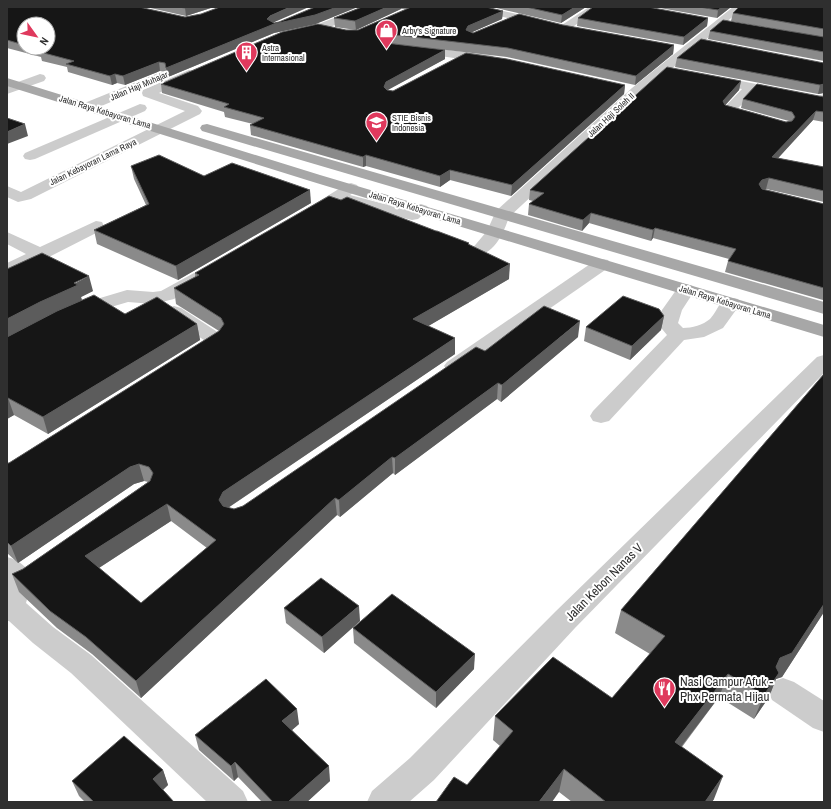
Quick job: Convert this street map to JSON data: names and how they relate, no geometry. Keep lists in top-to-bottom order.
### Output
{
  "streets": {
    "main road": ["Jalan Raya Kebayoran Lama"],
    "street": [
      "Jalan Haji Muhajar",
      "Jalan Haji Soleh II",
      "Jalan Kebayoran Lama Raya",
      "Jalan Kebon Nanas V"
    ]
  },
  "crossings": [
    ["Jalan Haji Muhajar", "Jalan Raya Kebayoran Lama"],
    ["Jalan Raya Kebayoran Lama", "Jalan Haji Soleh II"],
    ["Jalan Raya Kebayoran Lama", "Jalan Kebayoran Lama Raya"]
  ],
  "places": {
    "shop": ["Arby's Signature"],
    "building": ["Astra Internasional"],
    "school or university": ["STIE Bisnis Indonesia"],
    "restaurant": ["Nasi Campur Afuk - Phx Permata Hijau"]
  },
  "north": "bottom right"
}
